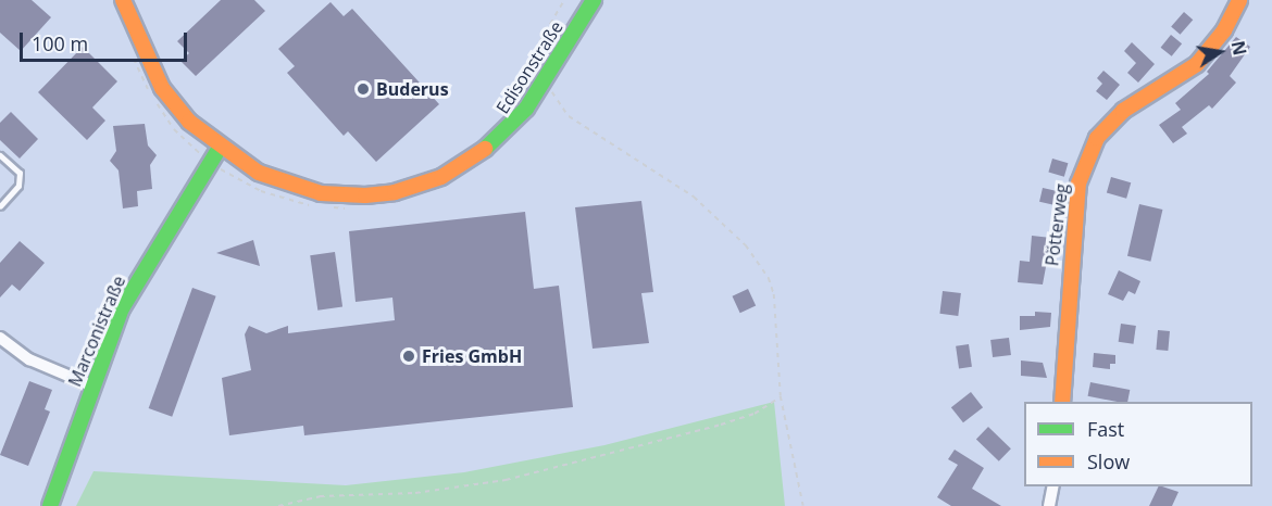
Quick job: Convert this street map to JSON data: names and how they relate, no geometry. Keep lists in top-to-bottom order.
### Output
{
  "streets": {
    "street": ["Edisonstraße", "Pötterweg", "Marconistraße"]
  },
  "crossings": [
    ["Edisonstraße", "Marconistraße"]
  ],
  "places": ["Buderus", "Fries GmbH"],
  "legend": ["Fast", "Slow"],
  "scale_bar": "100 m",
  "north": "right"
}
